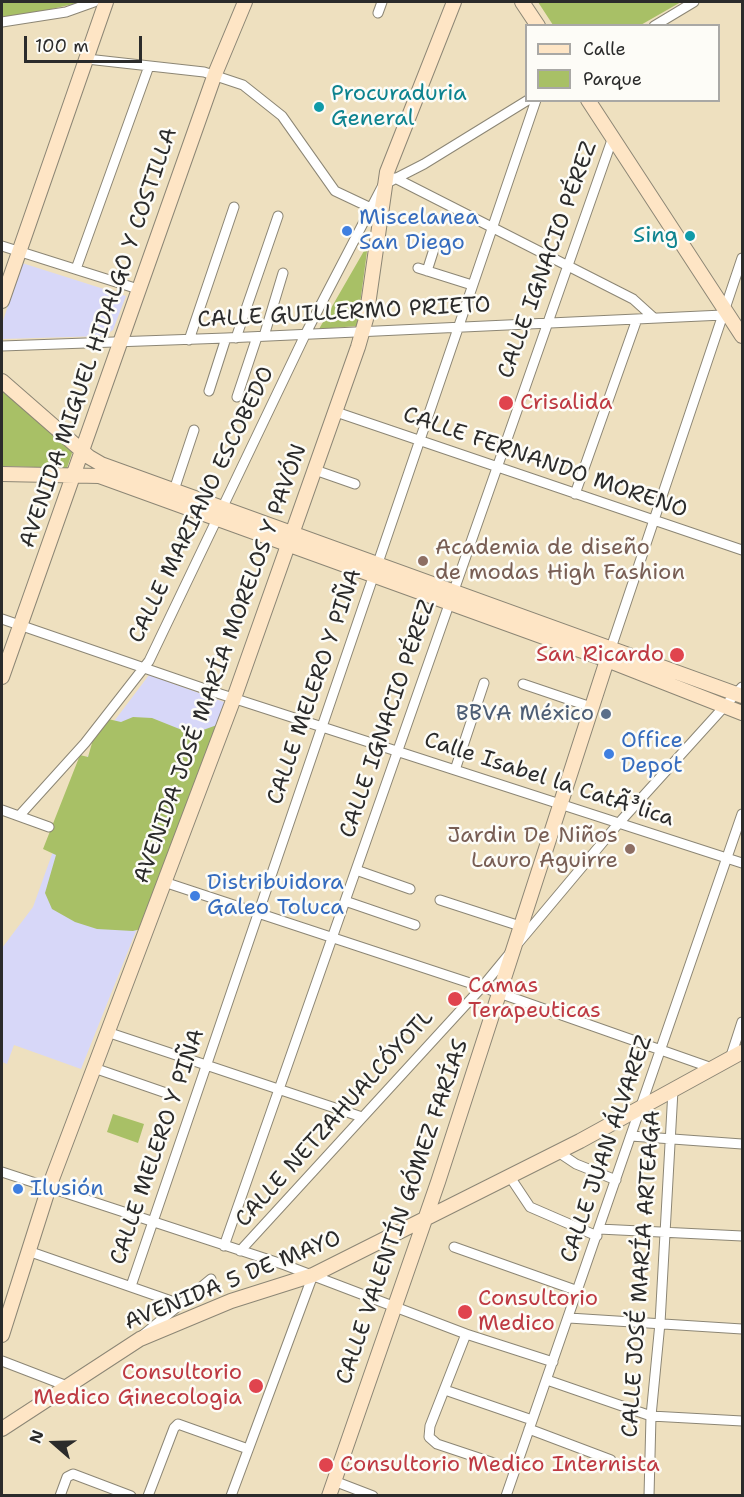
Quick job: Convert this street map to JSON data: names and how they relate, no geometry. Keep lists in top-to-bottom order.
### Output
{
  "streets": {
    "main road": [
      "AVENIDA MIGUEL HIDALGO Y COSTILLA",
      "AVENIDA JOSÉ MARÍA MORELOS Y PAVÓN",
      "CALLE VALENTÍN GÓMEZ FARÍAS",
      "AVENIDA 5 DE MAYO"
    ],
    "street": [
      "CALLE IGNACIO PÉREZ",
      "CALLE GUILLERMO PRIETO",
      "CALLE FERNANDO MORENO",
      "CALLE MARIANO ESCOBEDO",
      "CALLE MELERO Y PIÑA",
      "Calle Isabel la CatÃ³lica",
      "CALLE NETZAHUALCÓYOTL",
      "CALLE JUAN ÁLVAREZ",
      "CALLE JOSÉ MARÍA ARTEAGA"
    ]
  },
  "crossings": [
    ["CALLE IGNACIO PÉREZ", "CALLE GUILLERMO PRIETO"],
    ["CALLE IGNACIO PÉREZ", "CALLE FERNANDO MORENO"],
    ["CALLE IGNACIO PÉREZ", "Calle Isabel la CatÃ³lica"],
    ["CALLE GUILLERMO PRIETO", "AVENIDA MIGUEL HIDALGO Y COSTILLA"],
    ["CALLE GUILLERMO PRIETO", "CALLE MARIANO ESCOBEDO"],
    ["CALLE GUILLERMO PRIETO", "AVENIDA JOSÉ MARÍA MORELOS Y PAVÓN"],
    ["CALLE GUILLERMO PRIETO", "CALLE MELERO Y PIÑA"],
    ["CALLE GUILLERMO PRIETO", "CALLE VALENTÍN GÓMEZ FARÍAS"],
    ["AVENIDA MIGUEL HIDALGO Y COSTILLA", "Calle Isabel la CatÃ³lica"],
    ["CALLE FERNANDO MORENO", "AVENIDA JOSÉ MARÍA MORELOS Y PAVÓN"],
    ["CALLE FERNANDO MORENO", "CALLE MELERO Y PIÑA"],
    ["CALLE FERNANDO MORENO", "CALLE VALENTÍN GÓMEZ FARÍAS"],
    ["CALLE MARIANO ESCOBEDO", "AVENIDA JOSÉ MARÍA MORELOS Y PAVÓN"],
    ["CALLE MARIANO ESCOBEDO", "Calle Isabel la CatÃ³lica"],
    ["AVENIDA JOSÉ MARÍA MORELOS Y PAVÓN", "Calle Isabel la CatÃ³lica"],
    ["CALLE MELERO Y PIÑA", "Calle Isabel la CatÃ³lica"],
    ["Calle Isabel la CatÃ³lica", "CALLE NETZAHUALCÓYOTL"],
    ["Calle Isabel la CatÃ³lica", "CALLE JUAN ÁLVAREZ"],
    ["Calle Isabel la CatÃ³lica", "CALLE VALENTÍN GÓMEZ FARÍAS"],
    ["CALLE NETZAHUALCÓYOTL", "CALLE VALENTÍN GÓMEZ FARÍAS"],
    ["CALLE JUAN ÁLVAREZ", "AVENIDA 5 DE MAYO"],
    ["CALLE VALENTÍN GÓMEZ FARÍAS", "AVENIDA 5 DE MAYO"],
    ["CALLE JOSÉ MARÍA ARTEAGA", "AVENIDA 5 DE MAYO"]
  ],
  "places": [
    "Procuraduria General",
    "Miscelanea San Diego",
    "Sing",
    "Crisalida",
    "Academia de diseño de modas High Fashion",
    "San Ricardo",
    "BBVA México",
    "Office Depot",
    "Jardin De Niños Lauro Aguirre",
    "Distribuidora Galeo Toluca",
    "Camas Terapeuticas",
    "Ilusión",
    "Consultorio Medico",
    "Consultorio Medico Ginecologia",
    "Consultorio Medico Internista"
  ],
  "legend": ["Calle", "Parque"],
  "scale_bar": "100 m",
  "north": "left"
}
